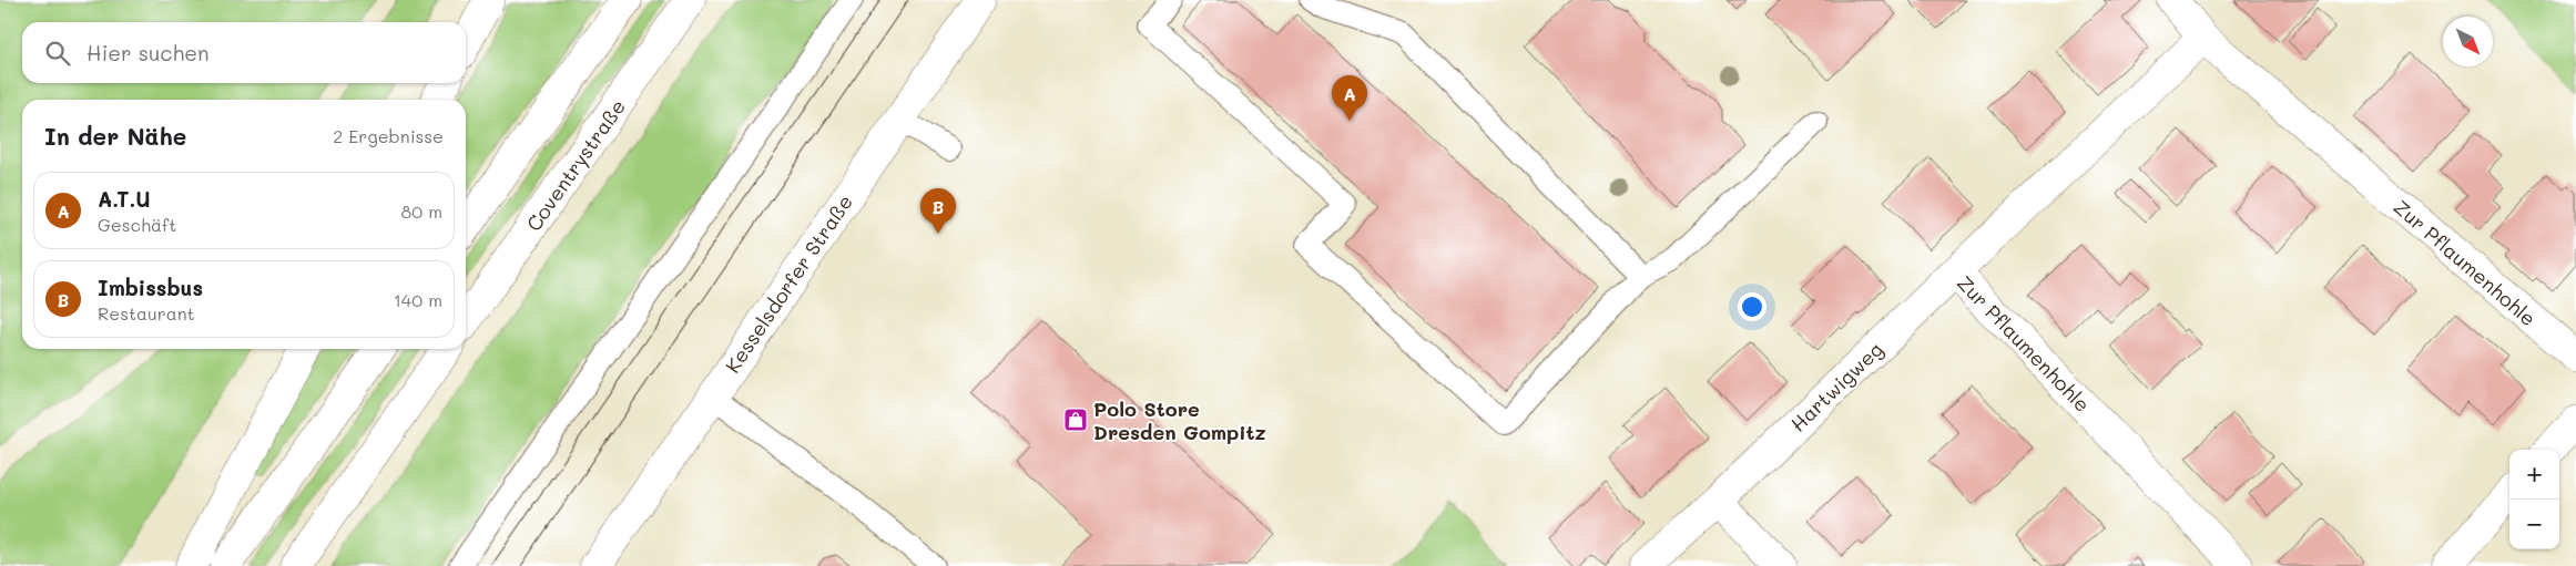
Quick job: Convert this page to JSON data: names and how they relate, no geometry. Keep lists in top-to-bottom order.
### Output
{
  "streets": {
    "main road": [
      "Coventrystraße",
      "Zur Pflaumenhohle",
      "Kesselsdorfer Straße",
      "Hartwigweg"
    ]
  },
  "crossings": [
    ["Zur Pflaumenhohle", "Hartwigweg"]
  ],
  "places": {
    "shop": ["Polo Store Dresden Gompitz"]
  },
  "north": "bottom right",
  "page": {
    "search": "Hier suchen",
    "pins": ["A", "B"],
    "heading": ["In der Nähe", "2 Ergebnisse"],
    "list": [
      {
        "mark": "A",
        "name": "A.T.U",
        "note": "Geschäft",
        "value": "80 m"
      },
      {
        "mark": "B",
        "name": "Imbissbus",
        "note": "Restaurant",
        "value": "140 m"
      }
    ],
    "map_buttons": ["+", "−"]
  }
}
